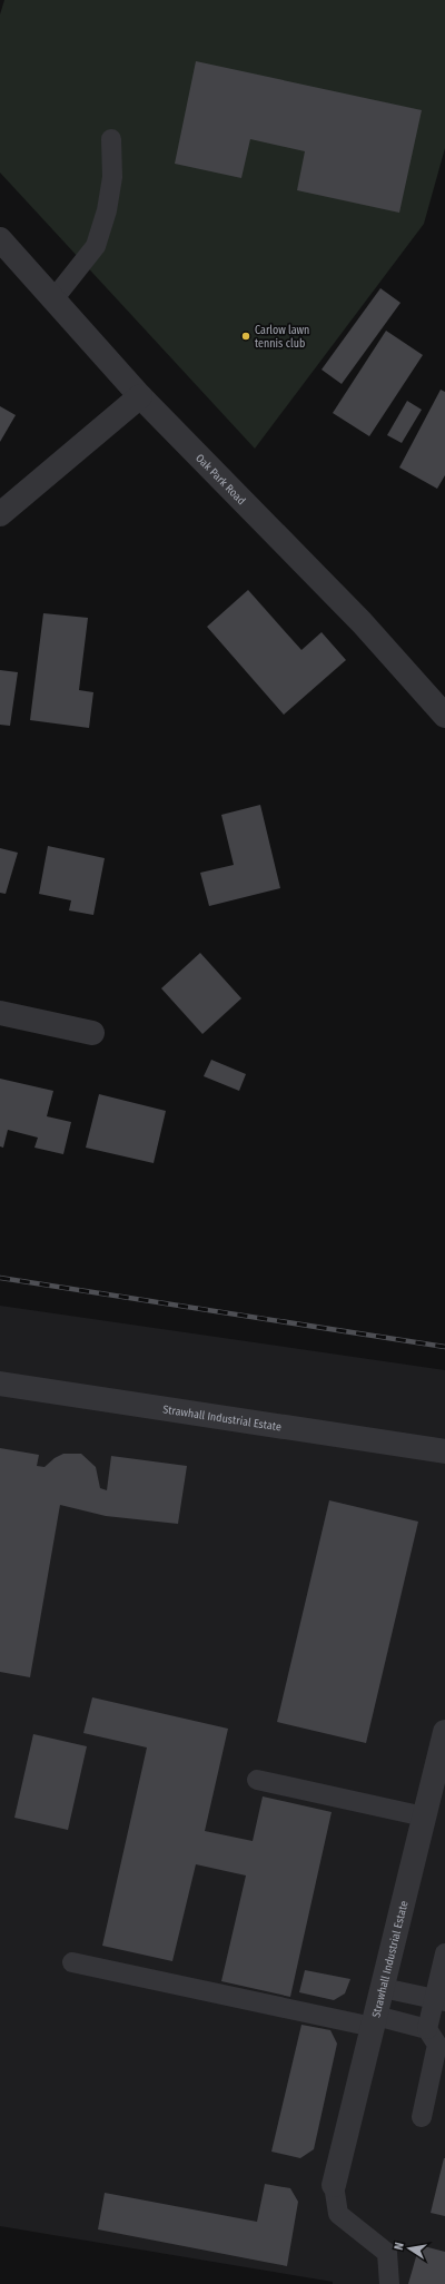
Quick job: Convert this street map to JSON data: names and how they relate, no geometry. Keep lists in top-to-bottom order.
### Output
{
  "streets": {
    "street": ["Oak Park Road", "Strawhall Industrial Estate"]
  },
  "places": ["Carlow lawn tennis club"],
  "north": "left"
}
